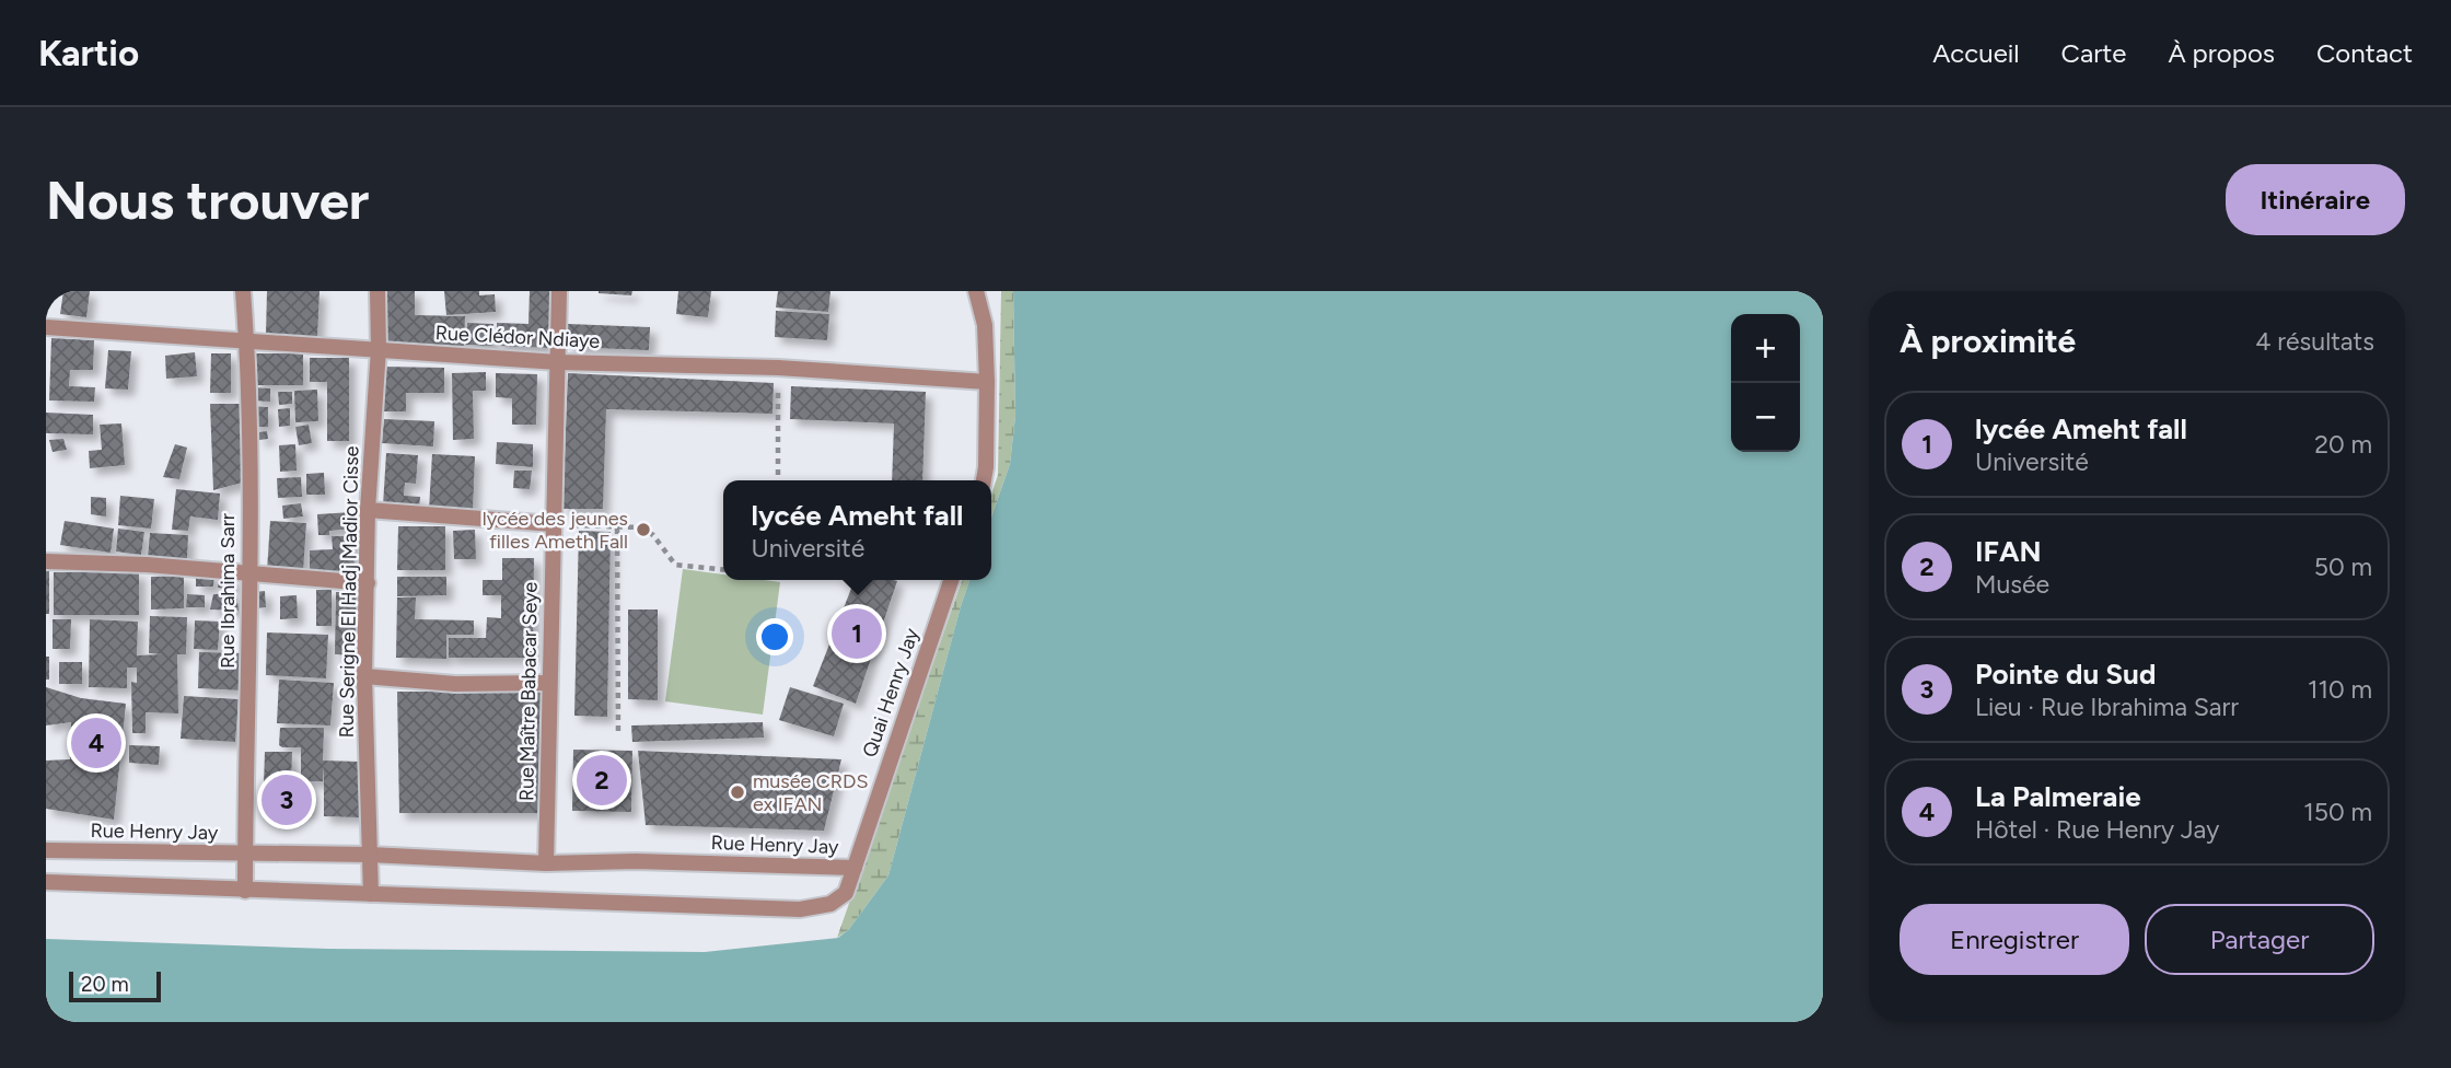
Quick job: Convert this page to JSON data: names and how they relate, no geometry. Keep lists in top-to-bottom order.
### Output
{
  "streets": {
    "street": [
      "Rue Clédor Ndiaye",
      "Rue Ibrahima Sarr",
      "Rue Serigne El Hadj Madior Cisse",
      "Rue Maître Babacar Seye",
      "Quai Henry Jay",
      "Rue Henry Jay"
    ]
  },
  "crossings": [
    ["Rue Clédor Ndiaye", "Rue Ibrahima Sarr"],
    ["Rue Clédor Ndiaye", "Rue Serigne El Hadj Madior Cisse"],
    ["Rue Clédor Ndiaye", "Rue Maître Babacar Seye"],
    ["Rue Ibrahima Sarr", "Rue Henry Jay"],
    ["Rue Serigne El Hadj Madior Cisse", "Rue Henry Jay"],
    ["Rue Maître Babacar Seye", "Rue Henry Jay"],
    ["Quai Henry Jay", "Rue Henry Jay"]
  ],
  "places": ["lycée des jeunes filles Ameth Fall", "musée CRDS ex IFAN"],
  "scale_bar": "20 m",
  "page": {
    "header": "Kartio",
    "nav": [
      "Accueil",
      "Carte",
      "À propos",
      "Contact"
    ],
    "buttons": [
      "Itinéraire",
      ["Enregistrer", "Partager"]
    ],
    "title": "Nous trouver",
    "heading": ["À proximité", "4 résultats"],
    "map_buttons": ["+", "−"],
    "list": [
      {
        "mark": "1",
        "name": "lycée Ameht fall",
        "note": "Université",
        "value": "20 m"
      },
      {
        "mark": "2",
        "name": "IFAN",
        "note": "Musée",
        "value": "50 m"
      },
      {
        "mark": "3",
        "name": "Pointe du Sud",
        "note": "Lieu · Rue Ibrahima Sarr",
        "value": "110 m"
      },
      {
        "mark": "4",
        "name": "La Palmeraie",
        "note": "Hôtel · Rue Henry Jay",
        "value": "150 m"
      }
    ],
    "popup": ["lycée Ameht fall", "Université"],
    "pins": [
      "1",
      "4",
      "2",
      "3"
    ],
    "scale": "20 m"
  }
}
